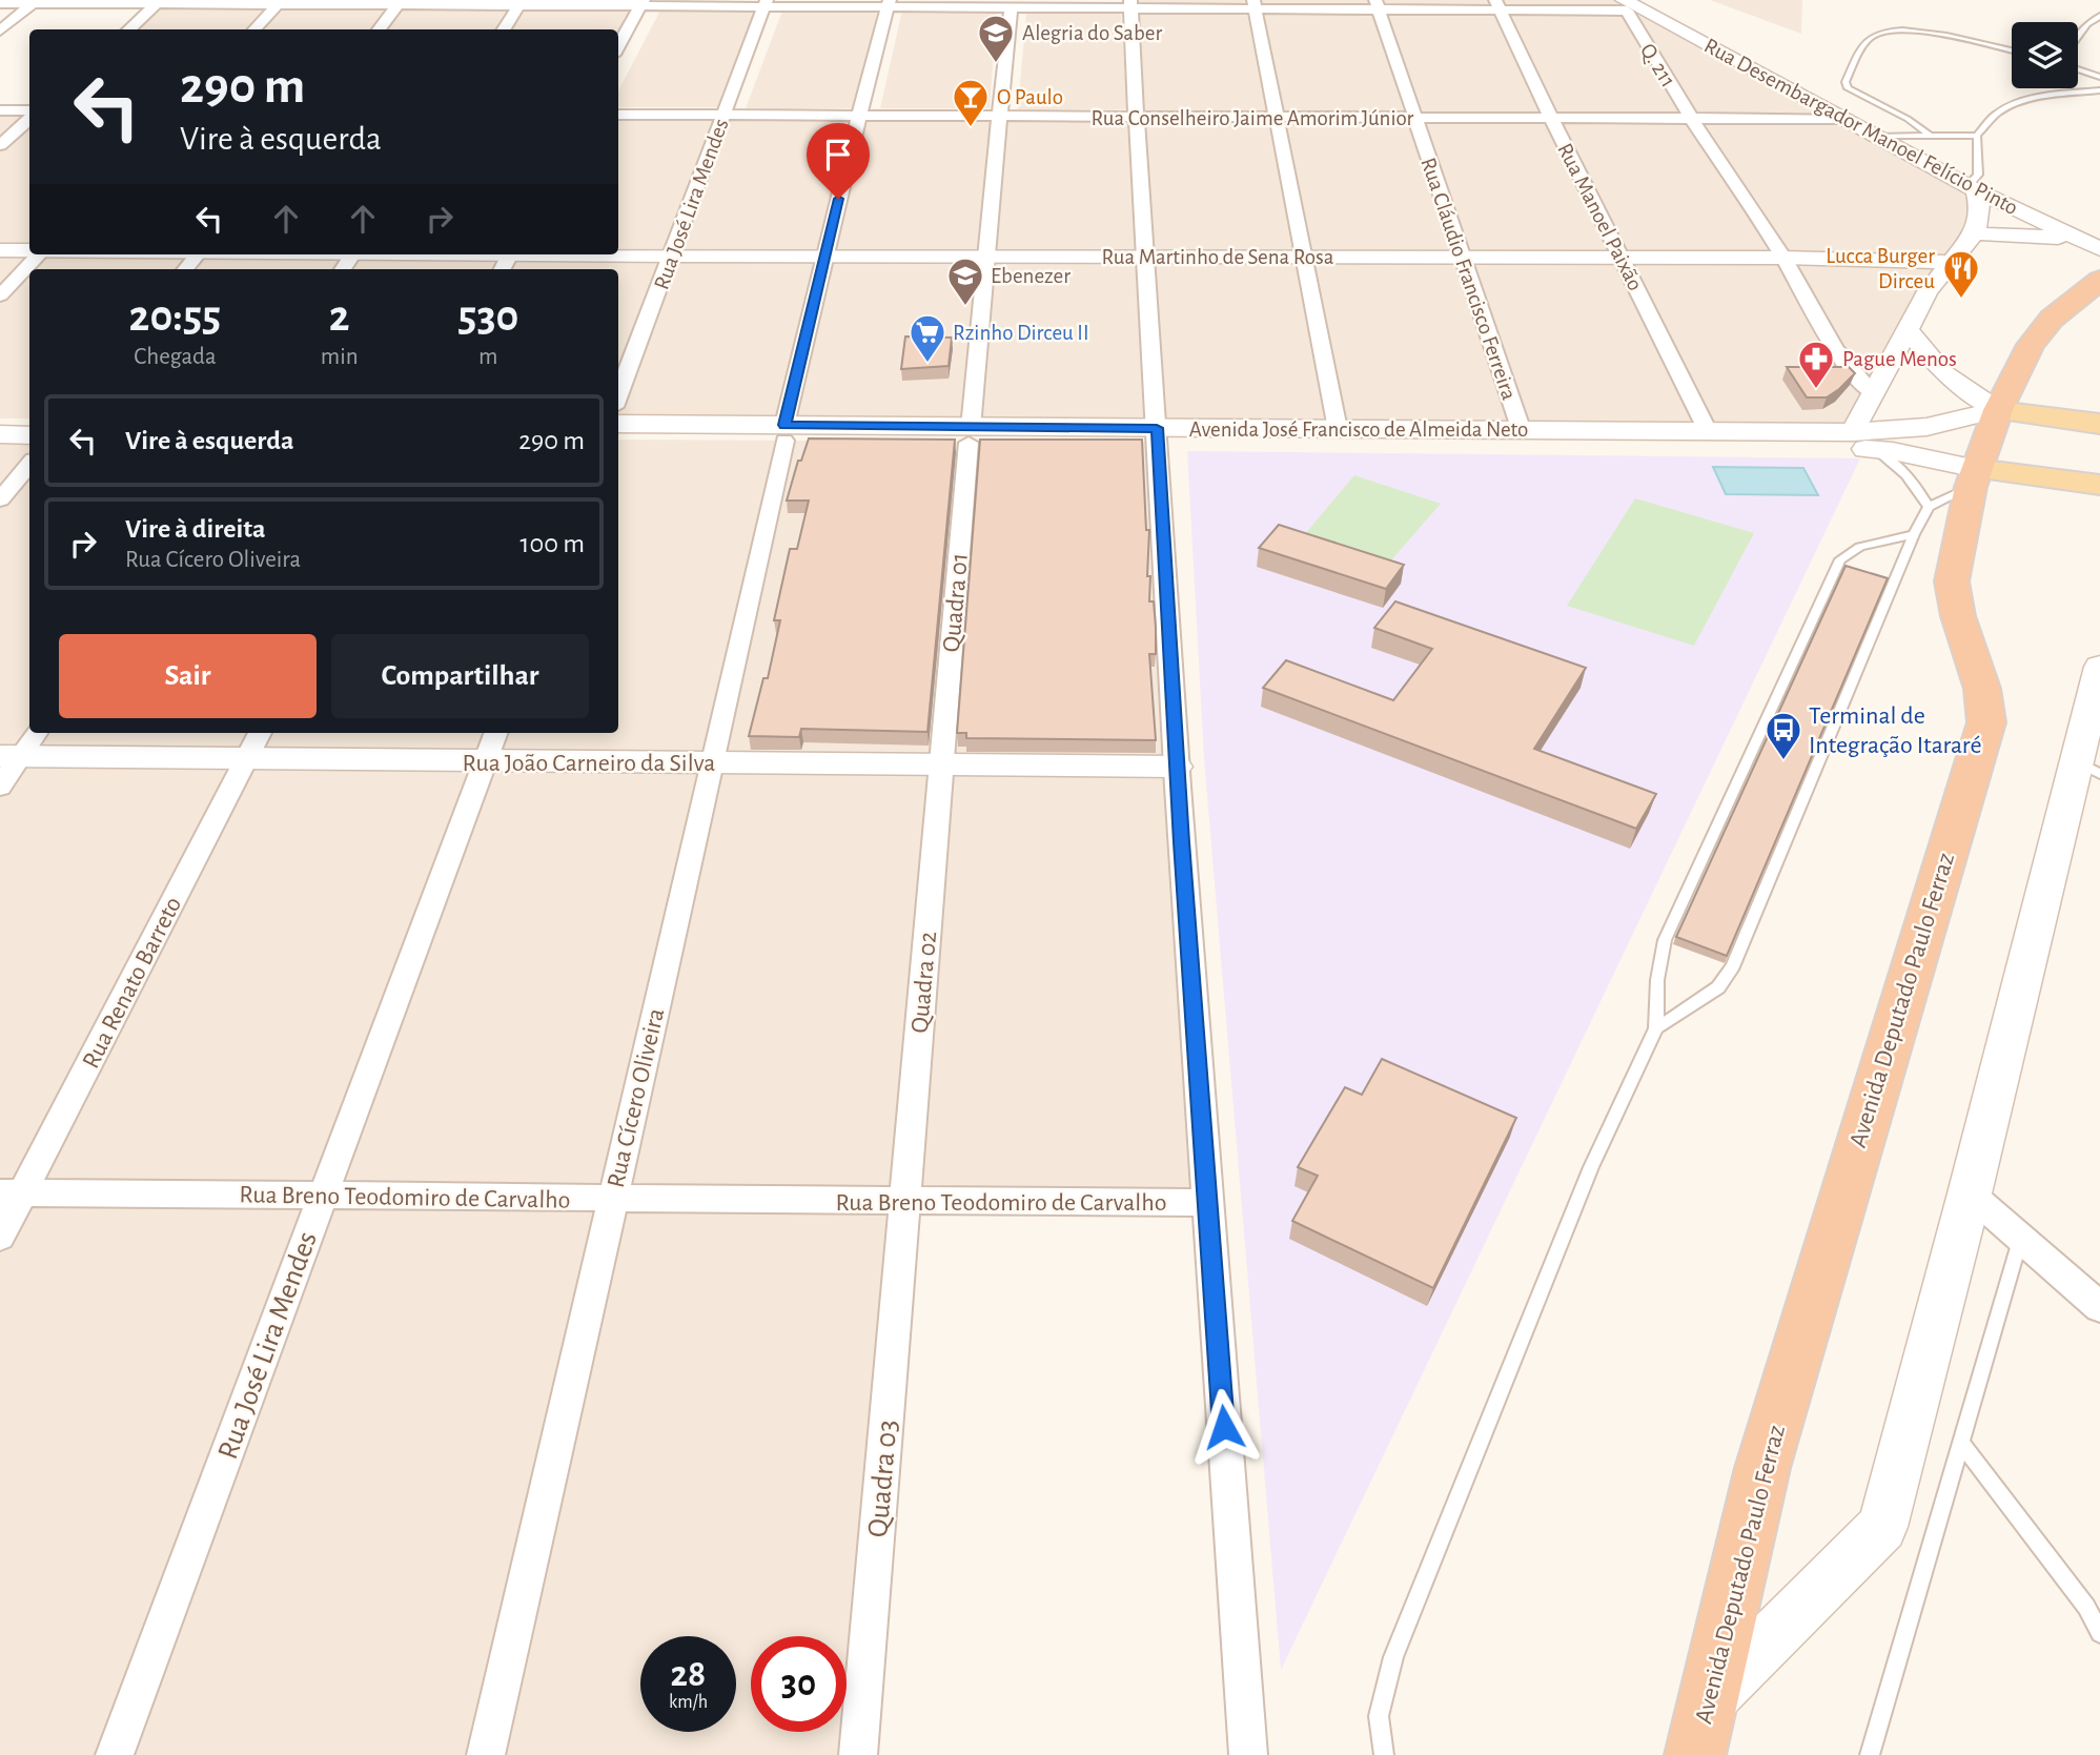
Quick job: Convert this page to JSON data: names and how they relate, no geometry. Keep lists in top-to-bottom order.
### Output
{
  "streets": {
    "highway": ["Avenida Deputado Paulo Ferraz"],
    "main road": ["Avenida José Francisco de Almeida Neto"],
    "street": [
      "Q. 211",
      "Rua Conselheiro Jaime Amorim Júnior",
      "Rua Desembargador Manoel Felício Pinto",
      "Rua José Lira Mendes",
      "Rua Manoel Paixão",
      "Rua Martinho de Sena Rosa",
      "Rua Cláudio Francisco Ferreira",
      "Quadra 01",
      "Rua João Carneiro da Silva",
      "Rua Renato Barreto",
      "Quadra 02",
      "Rua Cícero Oliveira",
      "Rua Breno Teodomiro de Carvalho",
      "Quadra 03"
    ]
  },
  "crossings": [
    ["Q. 211", "Rua Conselheiro Jaime Amorim Júnior"],
    ["Q. 211", "Rua Desembargador Manoel Felício Pinto"],
    ["Q. 211", "Rua Martinho de Sena Rosa"],
    ["Rua Conselheiro Jaime Amorim Júnior", "Rua Desembargador Manoel Felício Pinto"],
    ["Rua Conselheiro Jaime Amorim Júnior", "Rua José Lira Mendes"],
    ["Rua Conselheiro Jaime Amorim Júnior", "Rua Manoel Paixão"],
    ["Rua Conselheiro Jaime Amorim Júnior", "Rua Cláudio Francisco Ferreira"],
    ["Rua Conselheiro Jaime Amorim Júnior", "Quadra 01"],
    ["Rua Conselheiro Jaime Amorim Júnior", "Rua Cícero Oliveira"],
    ["Rua José Lira Mendes", "Rua Martinho de Sena Rosa"],
    ["Rua José Lira Mendes", "Rua João Carneiro da Silva"],
    ["Rua José Lira Mendes", "Rua Breno Teodomiro de Carvalho"],
    ["Rua Manoel Paixão", "Rua Martinho de Sena Rosa"],
    ["Rua Manoel Paixão", "Avenida José Francisco de Almeida Neto"],
    ["Rua Martinho de Sena Rosa", "Rua Cláudio Francisco Ferreira"],
    ["Rua Martinho de Sena Rosa", "Quadra 01"],
    ["Rua Martinho de Sena Rosa", "Rua Cícero Oliveira"],
    ["Rua Cláudio Francisco Ferreira", "Avenida José Francisco de Almeida Neto"],
    ["Avenida José Francisco de Almeida Neto", "Quadra 01"],
    ["Avenida José Francisco de Almeida Neto", "Avenida Deputado Paulo Ferraz"],
    ["Avenida José Francisco de Almeida Neto", "Rua Cícero Oliveira"],
    ["Quadra 01", "Rua João Carneiro da Silva"],
    ["Quadra 01", "Quadra 02"],
    ["Rua João Carneiro da Silva", "Rua Renato Barreto"],
    ["Rua João Carneiro da Silva", "Quadra 02"],
    ["Rua João Carneiro da Silva", "Rua Cícero Oliveira"],
    ["Rua Renato Barreto", "Rua Breno Teodomiro de Carvalho"],
    ["Quadra 02", "Rua Breno Teodomiro de Carvalho"],
    ["Quadra 02", "Quadra 03"],
    ["Rua Cícero Oliveira", "Rua Breno Teodomiro de Carvalho"],
    ["Rua Breno Teodomiro de Carvalho", "Quadra 03"]
  ],
  "places": {
    "school or university": ["Alegria do Saber", "Ebenezer"],
    "bar": ["O Paulo"],
    "restaurant": ["Lucca Burger Dirceu"],
    "supermarket": ["Rzinho Dirceu II"],
    "pharmacy": ["Pague Menos"],
    "bus stop": ["Terminal de Integração Itararé"]
  },
  "page": {
    "turn": ["290 m", "Vire à esquerda"],
    "eta": [
      "20:55",
      "Chegada",
      "2",
      "min",
      "530",
      "m"
    ],
    "list": [
      {
        "name": "Vire à esquerda",
        "value": "290 m"
      },
      {
        "name": "Vire à direita",
        "note": "Rua Cícero Oliveira",
        "value": "100 m"
      }
    ],
    "buttons": ["Sair", "Compartilhar"],
    "speed": "28 km/h",
    "limit": "30"
  }
}
